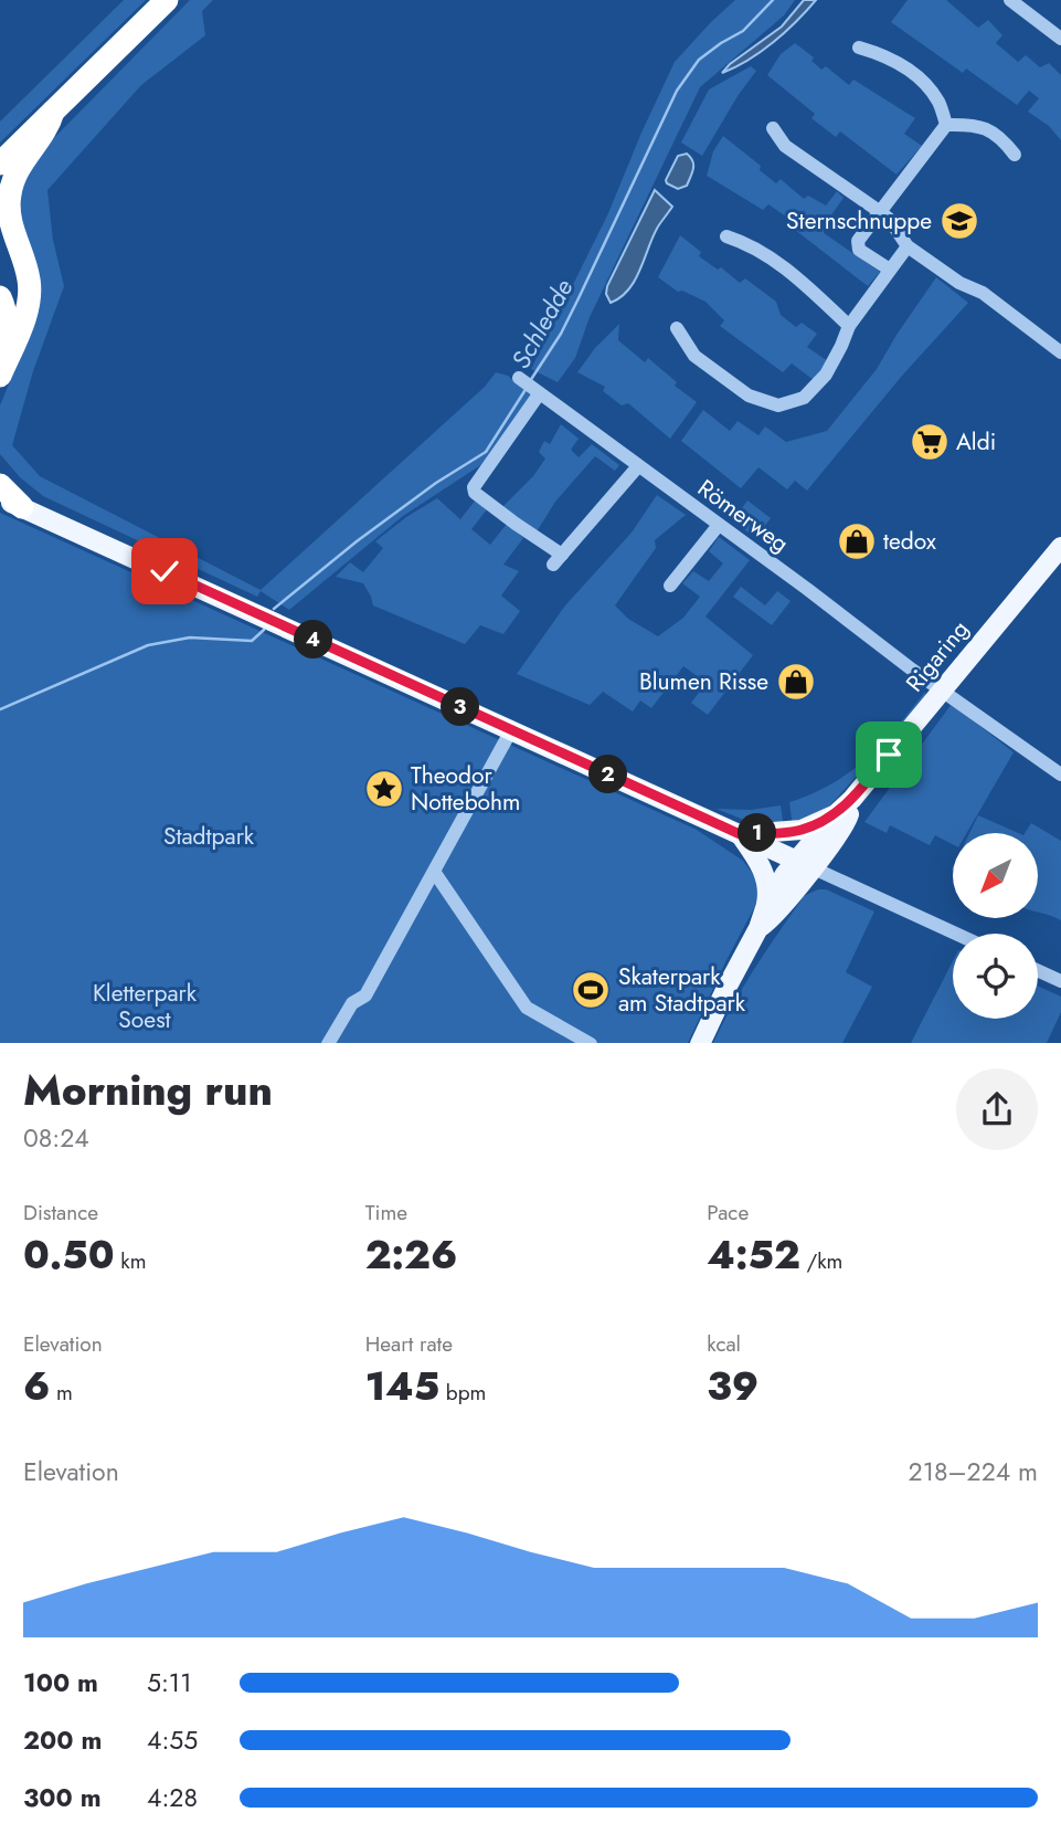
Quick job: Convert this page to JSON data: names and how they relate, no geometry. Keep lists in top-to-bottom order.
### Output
{
  "streets": {
    "main road": ["Rigaring"],
    "street": ["Römerweg"]
  },
  "crossings": [
    ["Römerweg", "Rigaring"]
  ],
  "water": ["Schledde"],
  "parks": ["Stadtpark", "Kletterpark Soest"],
  "places": {
    "school or university": ["Sternschnuppe"],
    "supermarket": ["Aldi"],
    "shop": ["tedox", "Blumen Risse"],
    "place": ["Theodor Nottebohm"],
    "sports": ["Skaterpark am Stadtpark"]
  },
  "north": "bottom left",
  "page": {
    "pins": [
      "4",
      "3",
      "2",
      "1"
    ],
    "heading": ["Morning run", "08:24"],
    "stats": [
      ["Distance", "0.50 km"],
      ["Time", "2:26"],
      ["Pace", "4:52 /km"],
      ["Elevation", "6 m"],
      ["Heart rate", "145 bpm"],
      ["kcal", "39"]
    ],
    "chart": ["Elevation", "218–224 m"],
    "list": [
      {
        "name": "100 m",
        "note": "5:11"
      },
      {
        "name": "200 m",
        "note": "4:55"
      },
      {
        "name": "300 m",
        "note": "4:28"
      }
    ]
  }
}
